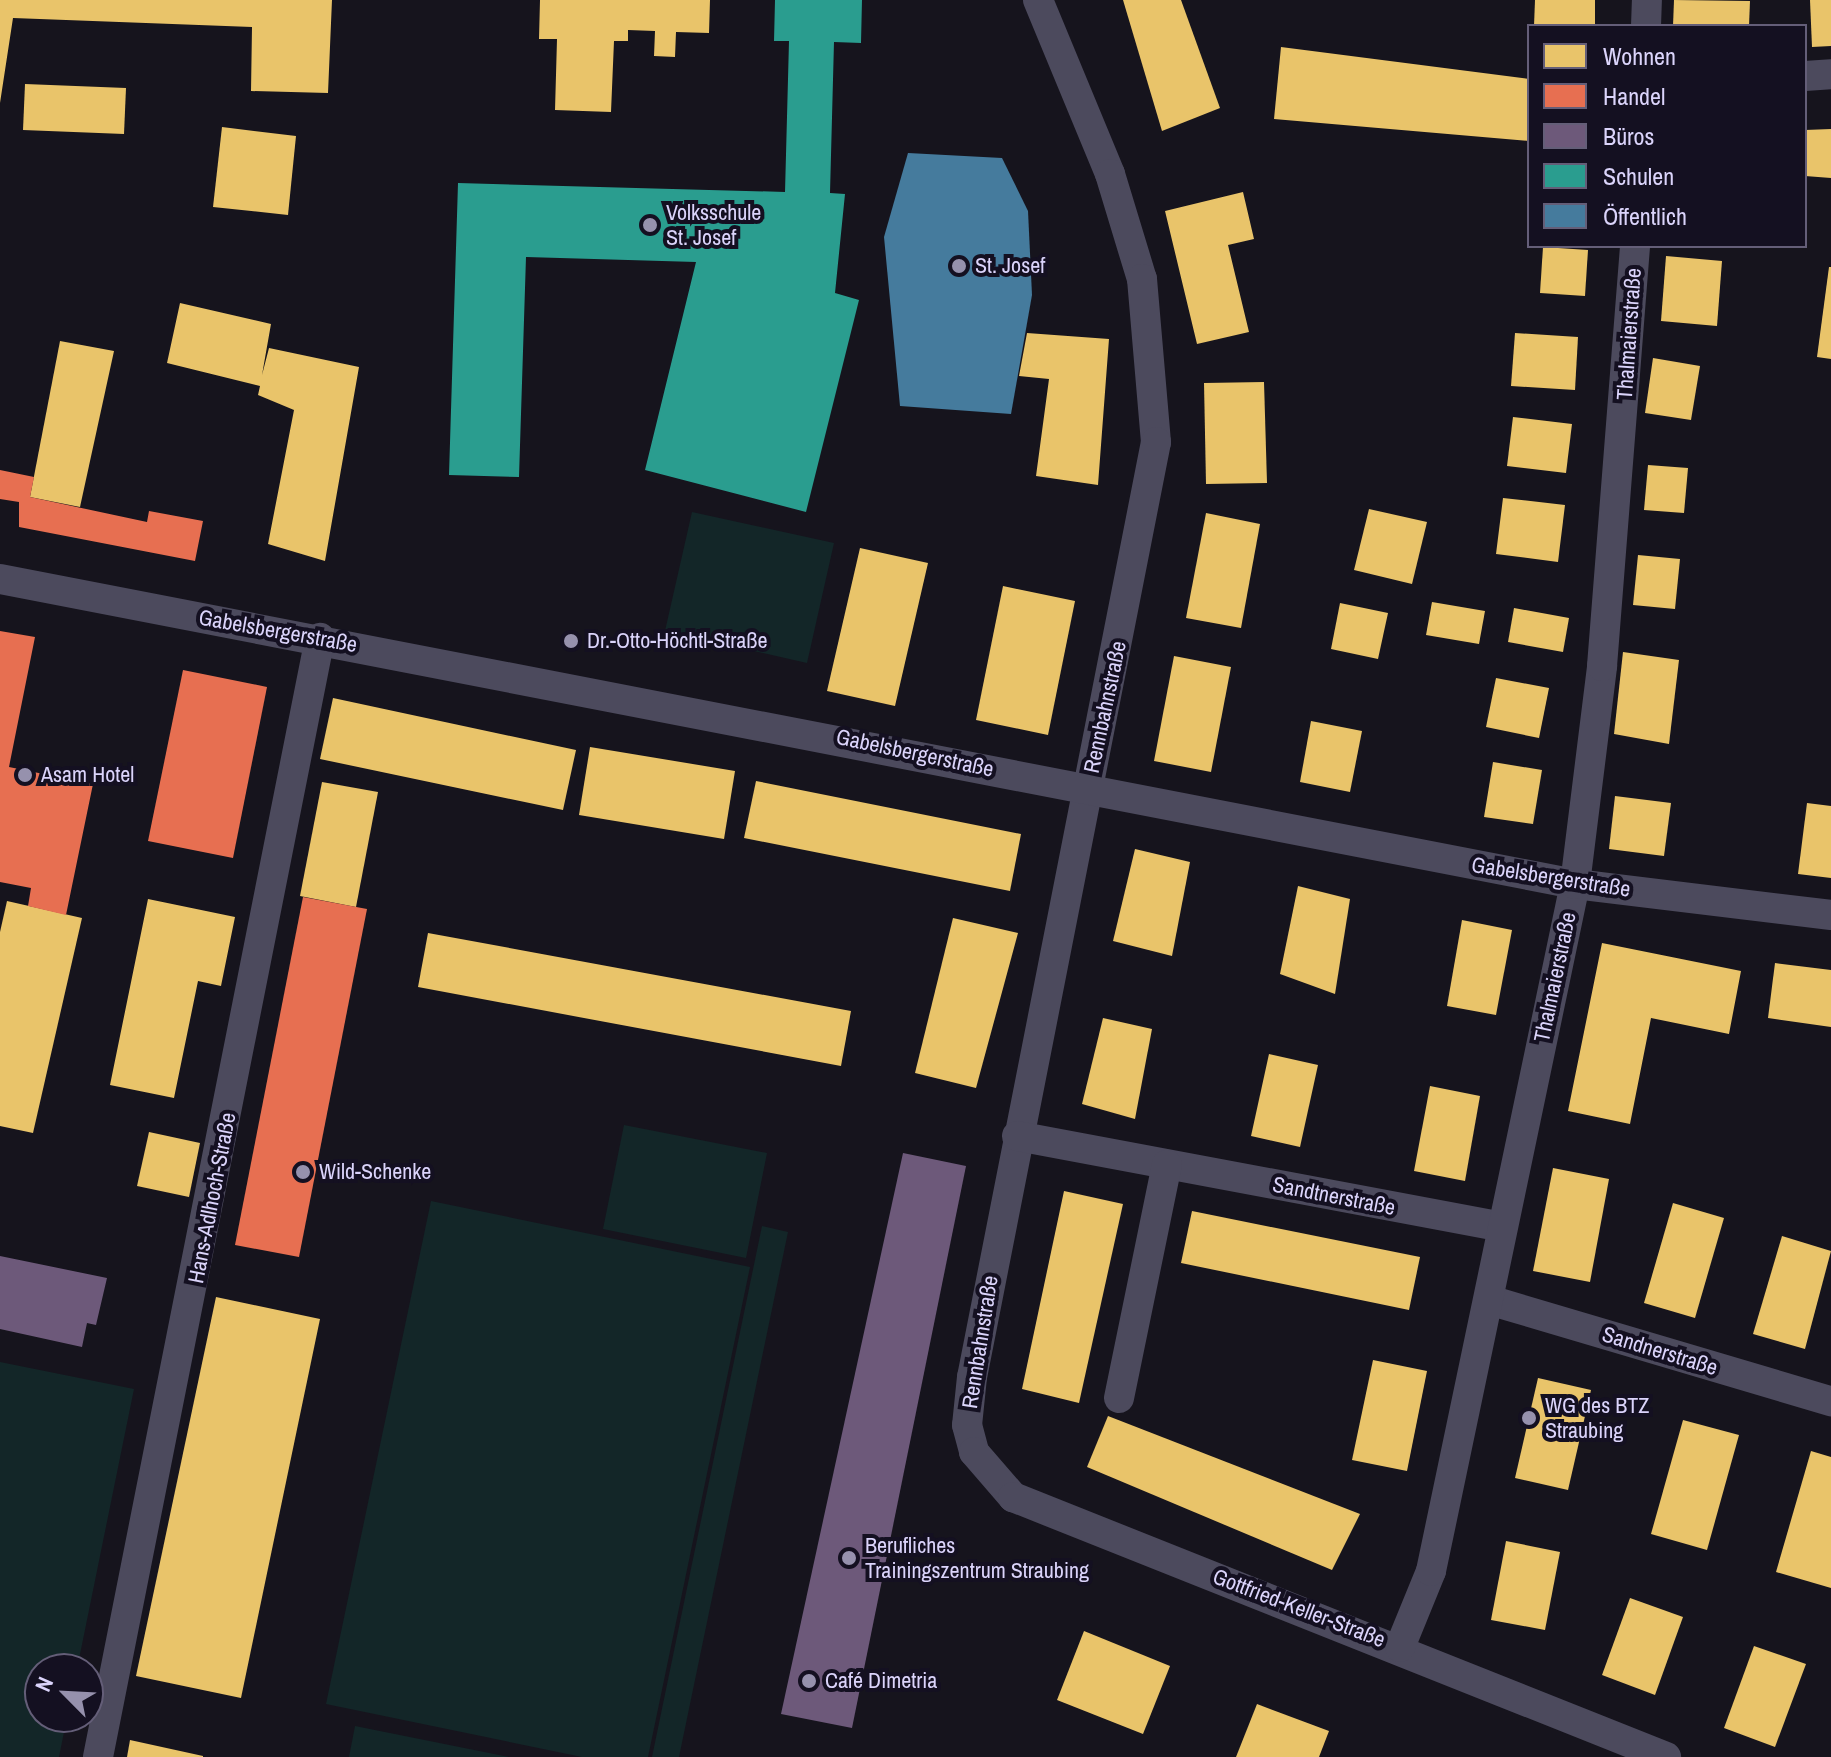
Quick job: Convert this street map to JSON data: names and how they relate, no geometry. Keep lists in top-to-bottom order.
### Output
{
  "streets": {
    "street": [
      "Thalmaierstraße",
      "Gabelsbergerstraße",
      "Rennbahnstraße",
      "Sandtnerstraße",
      "Hans-Adlhoch-Straße",
      "Sandnerstraße",
      "Gottfried-Keller-Straße"
    ]
  },
  "crossings": [
    ["Thalmaierstraße", "Gabelsbergerstraße"],
    ["Thalmaierstraße", "Sandtnerstraße"],
    ["Thalmaierstraße", "Sandnerstraße"],
    ["Thalmaierstraße", "Gottfried-Keller-Straße"],
    ["Gabelsbergerstraße", "Rennbahnstraße"],
    ["Gabelsbergerstraße", "Hans-Adlhoch-Straße"],
    ["Rennbahnstraße", "Sandtnerstraße"],
    ["Rennbahnstraße", "Gottfried-Keller-Straße"]
  ],
  "places": [
    "Volksschule St. Josef",
    "St. Josef",
    "Dr.-Otto-Höchtl-Straße",
    "Asam Hotel",
    "Wild-Schenke",
    "WG des BTZ Straubing",
    "Berufliches Trainingszentrum Straubing",
    "Café Dimetria"
  ],
  "legend": [
    "Wohnen",
    "Handel",
    "Büros",
    "Schulen",
    "Öffentlich"
  ],
  "north": "top left"
}
